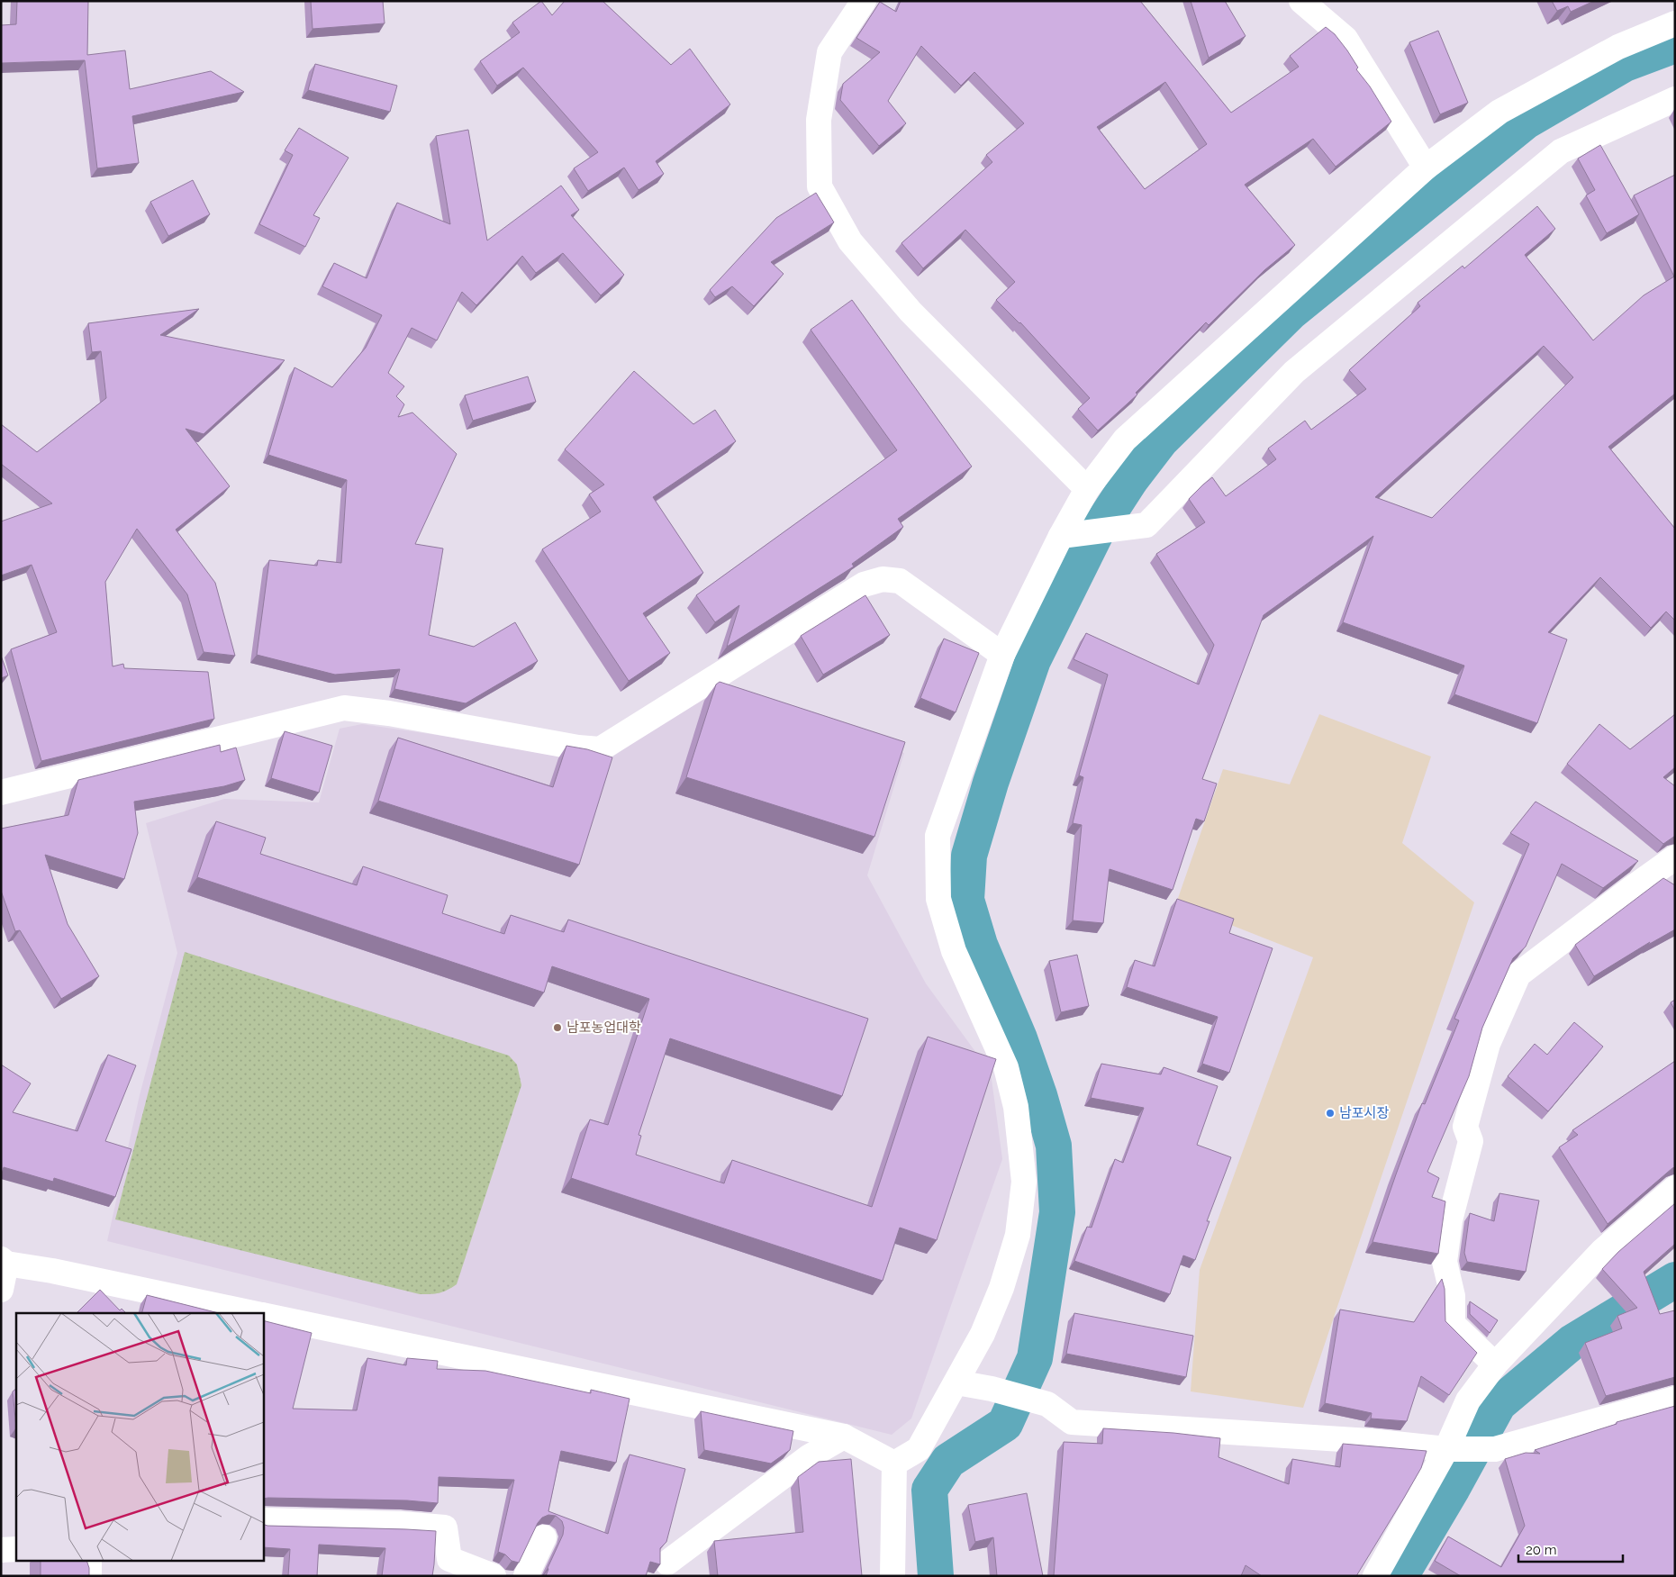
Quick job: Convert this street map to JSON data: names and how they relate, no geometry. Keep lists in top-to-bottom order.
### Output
{
  "places": ["남포농업대학", "남포시장"],
  "scale_bar": "20 m"
}
